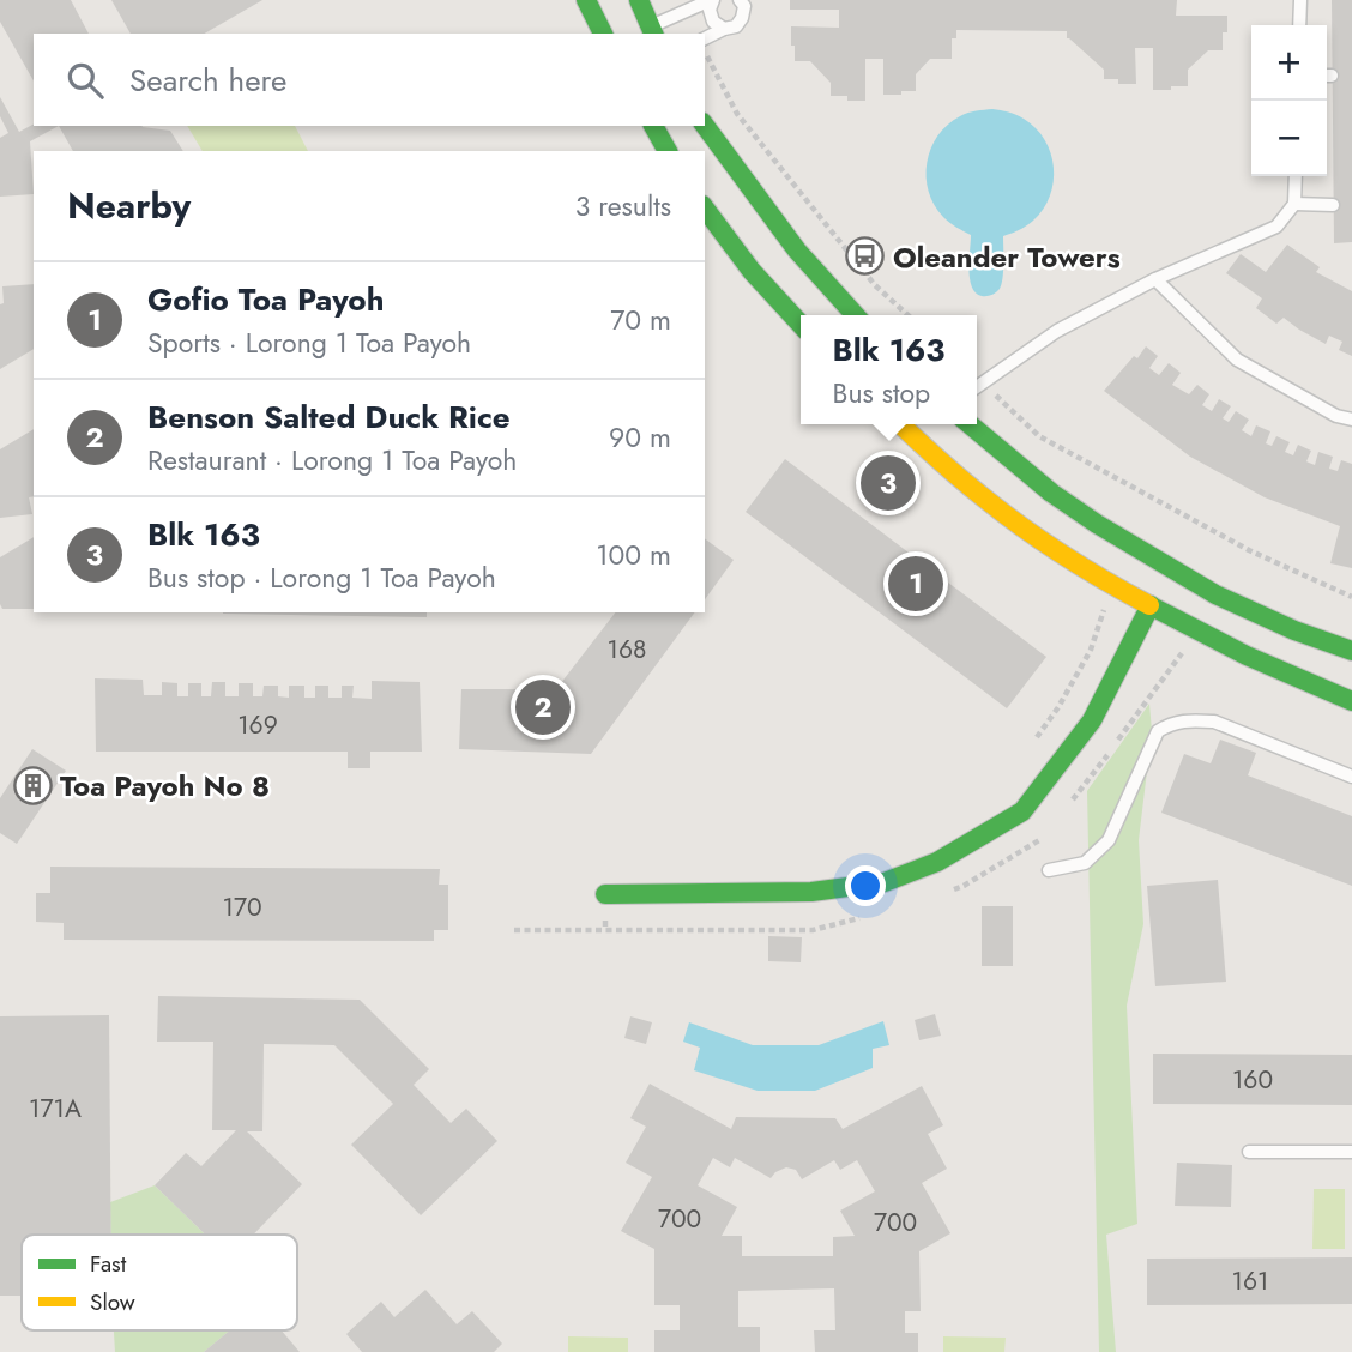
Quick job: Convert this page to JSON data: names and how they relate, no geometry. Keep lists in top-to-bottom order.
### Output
{
  "places": {
    "bus stop": ["Oleander Towers"],
    "building": ["Toa Payoh No 8"]
  },
  "house_numbers": [
    "168",
    "169",
    "170",
    "160",
    "171A",
    "700",
    "700",
    "161"
  ],
  "legend": ["Fast", "Slow"],
  "page": {
    "map_buttons": ["+", "−"],
    "search": "Search here",
    "heading": ["Nearby", "3 results"],
    "list": [
      {
        "mark": "1",
        "name": "Gofio Toa Payoh",
        "note": "Sports · Lorong 1 Toa Payoh",
        "value": "70 m"
      },
      {
        "mark": "2",
        "name": "Benson Salted Duck Rice",
        "note": "Restaurant · Lorong 1 Toa Payoh",
        "value": "90 m"
      },
      {
        "mark": "3",
        "name": "Blk 163",
        "note": "Bus stop · Lorong 1 Toa Payoh",
        "value": "100 m"
      }
    ],
    "popup": ["Blk 163", "Bus stop"],
    "pins": ["3", "1", "2"]
  }
}
